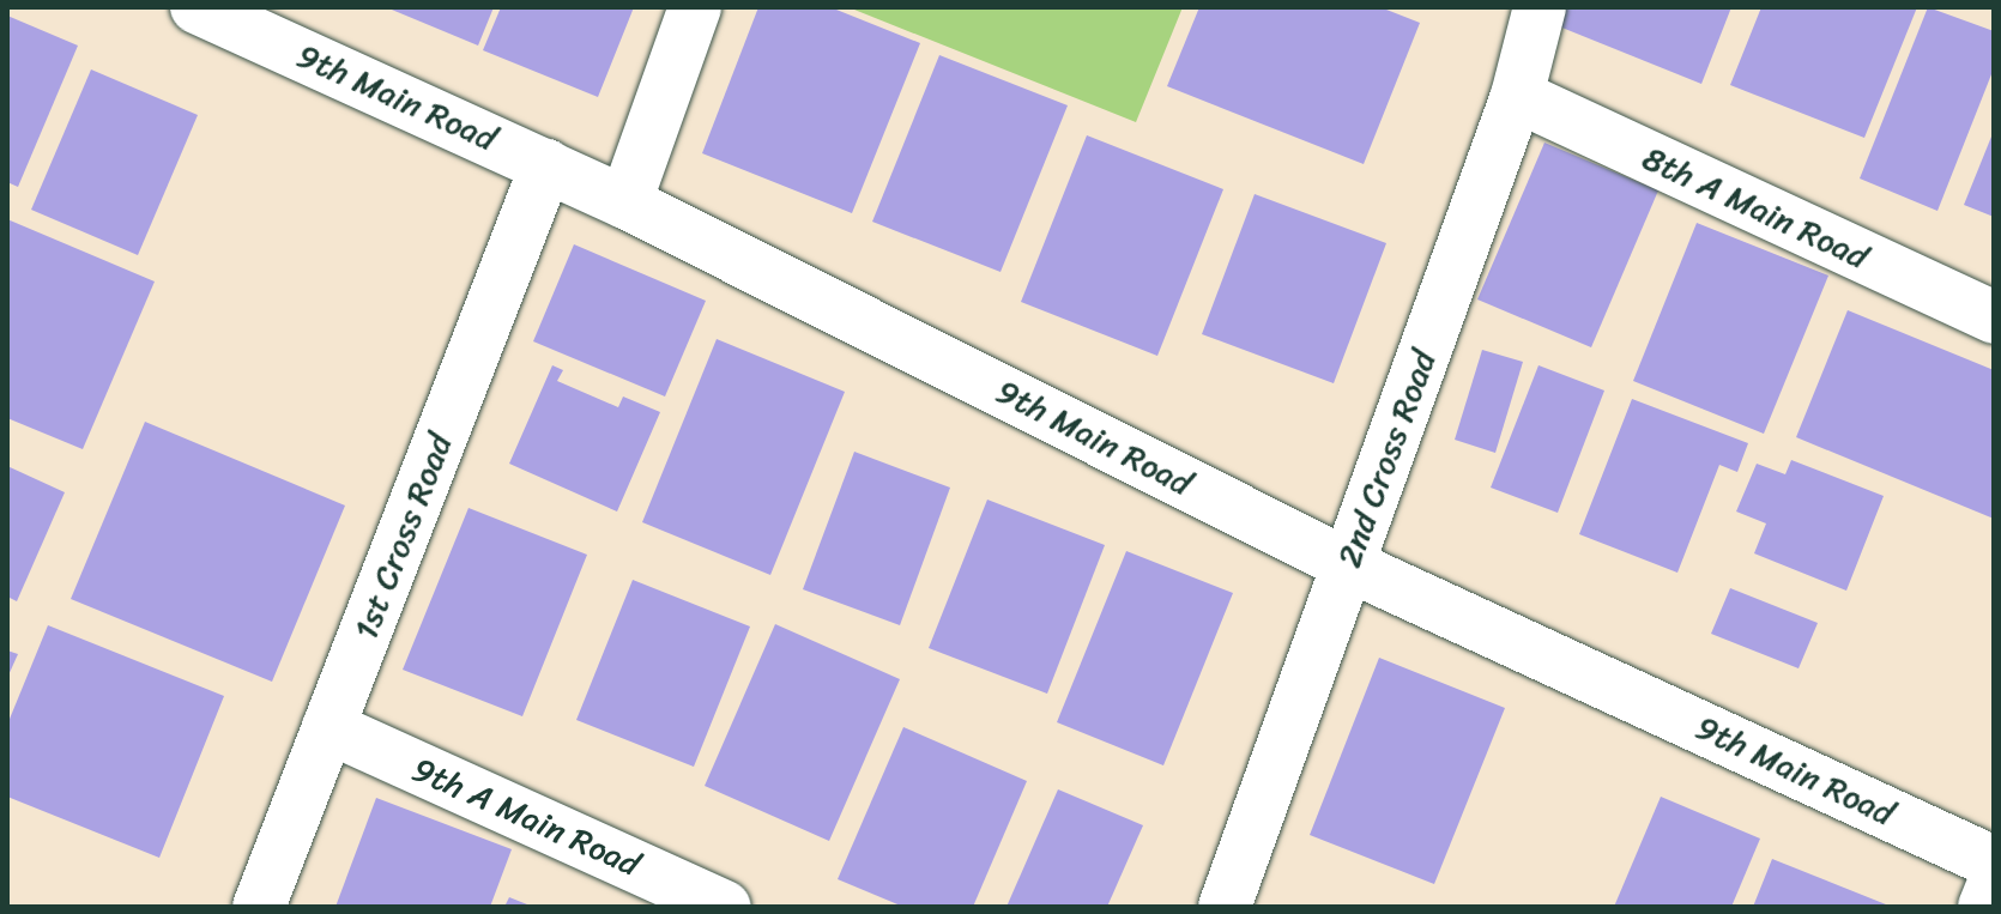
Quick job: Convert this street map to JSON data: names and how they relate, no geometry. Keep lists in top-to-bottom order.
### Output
{
  "streets": {
    "street": [
      "9th Main Road",
      "8th A Main Road",
      "2nd Cross Road",
      "1st Cross Road",
      "9th A Main Road"
    ]
  },
  "crossings": [
    ["9th Main Road", "2nd Cross Road"],
    ["9th Main Road", "1st Cross Road"],
    ["8th A Main Road", "2nd Cross Road"],
    ["1st Cross Road", "9th A Main Road"]
  ]
}
